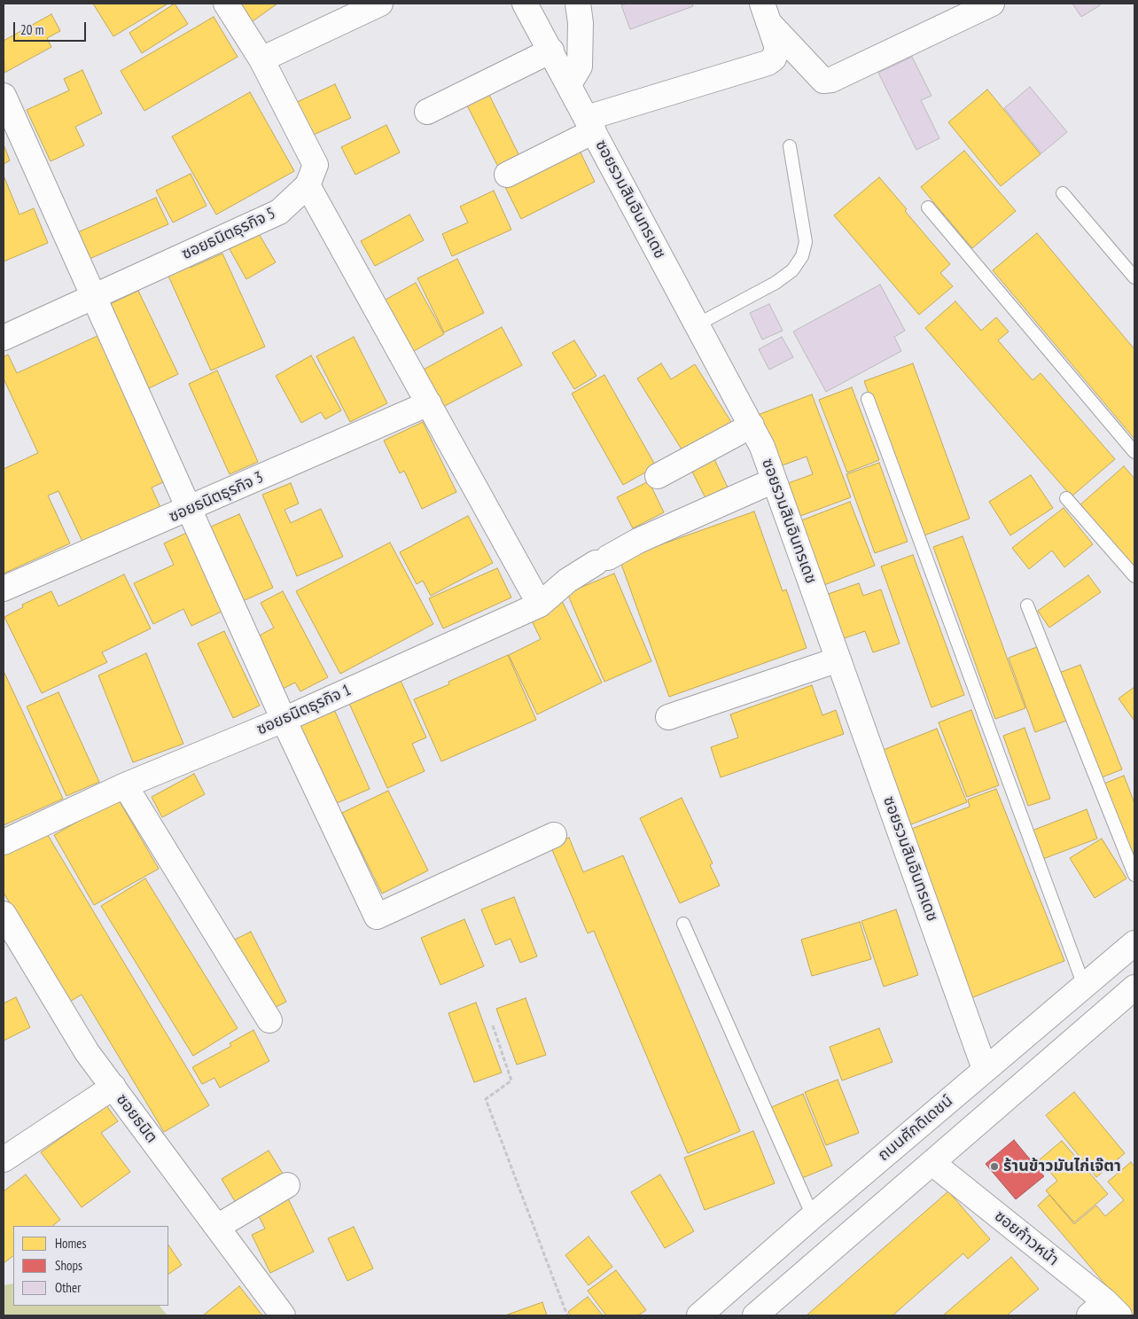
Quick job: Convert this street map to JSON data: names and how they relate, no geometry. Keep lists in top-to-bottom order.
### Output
{
  "streets": {
    "street": [
      "ซอยรวมสินอินทรเดช",
      "ซอยธนิตธุรกิจ 5",
      "ซอยธนิตธุรกิจ 3",
      "ซอยธนิตธุรกิจ 1",
      "ซอยธนิต",
      "ถนนศักดิเดชน์",
      "ซอยก้าวหน้า"
    ]
  },
  "crossings": [
    ["ซอยรวมสินอินทรเดช", "ซอยธนิตธุรกิจ 1"],
    ["ซอยรวมสินอินทรเดช", "ถนนศักดิเดชน์"]
  ],
  "places": ["ร้านข้าวมันไก่เจ๊ตา"],
  "legend": ["Homes", "Shops", "Other"],
  "scale_bar": "20 m"
}
